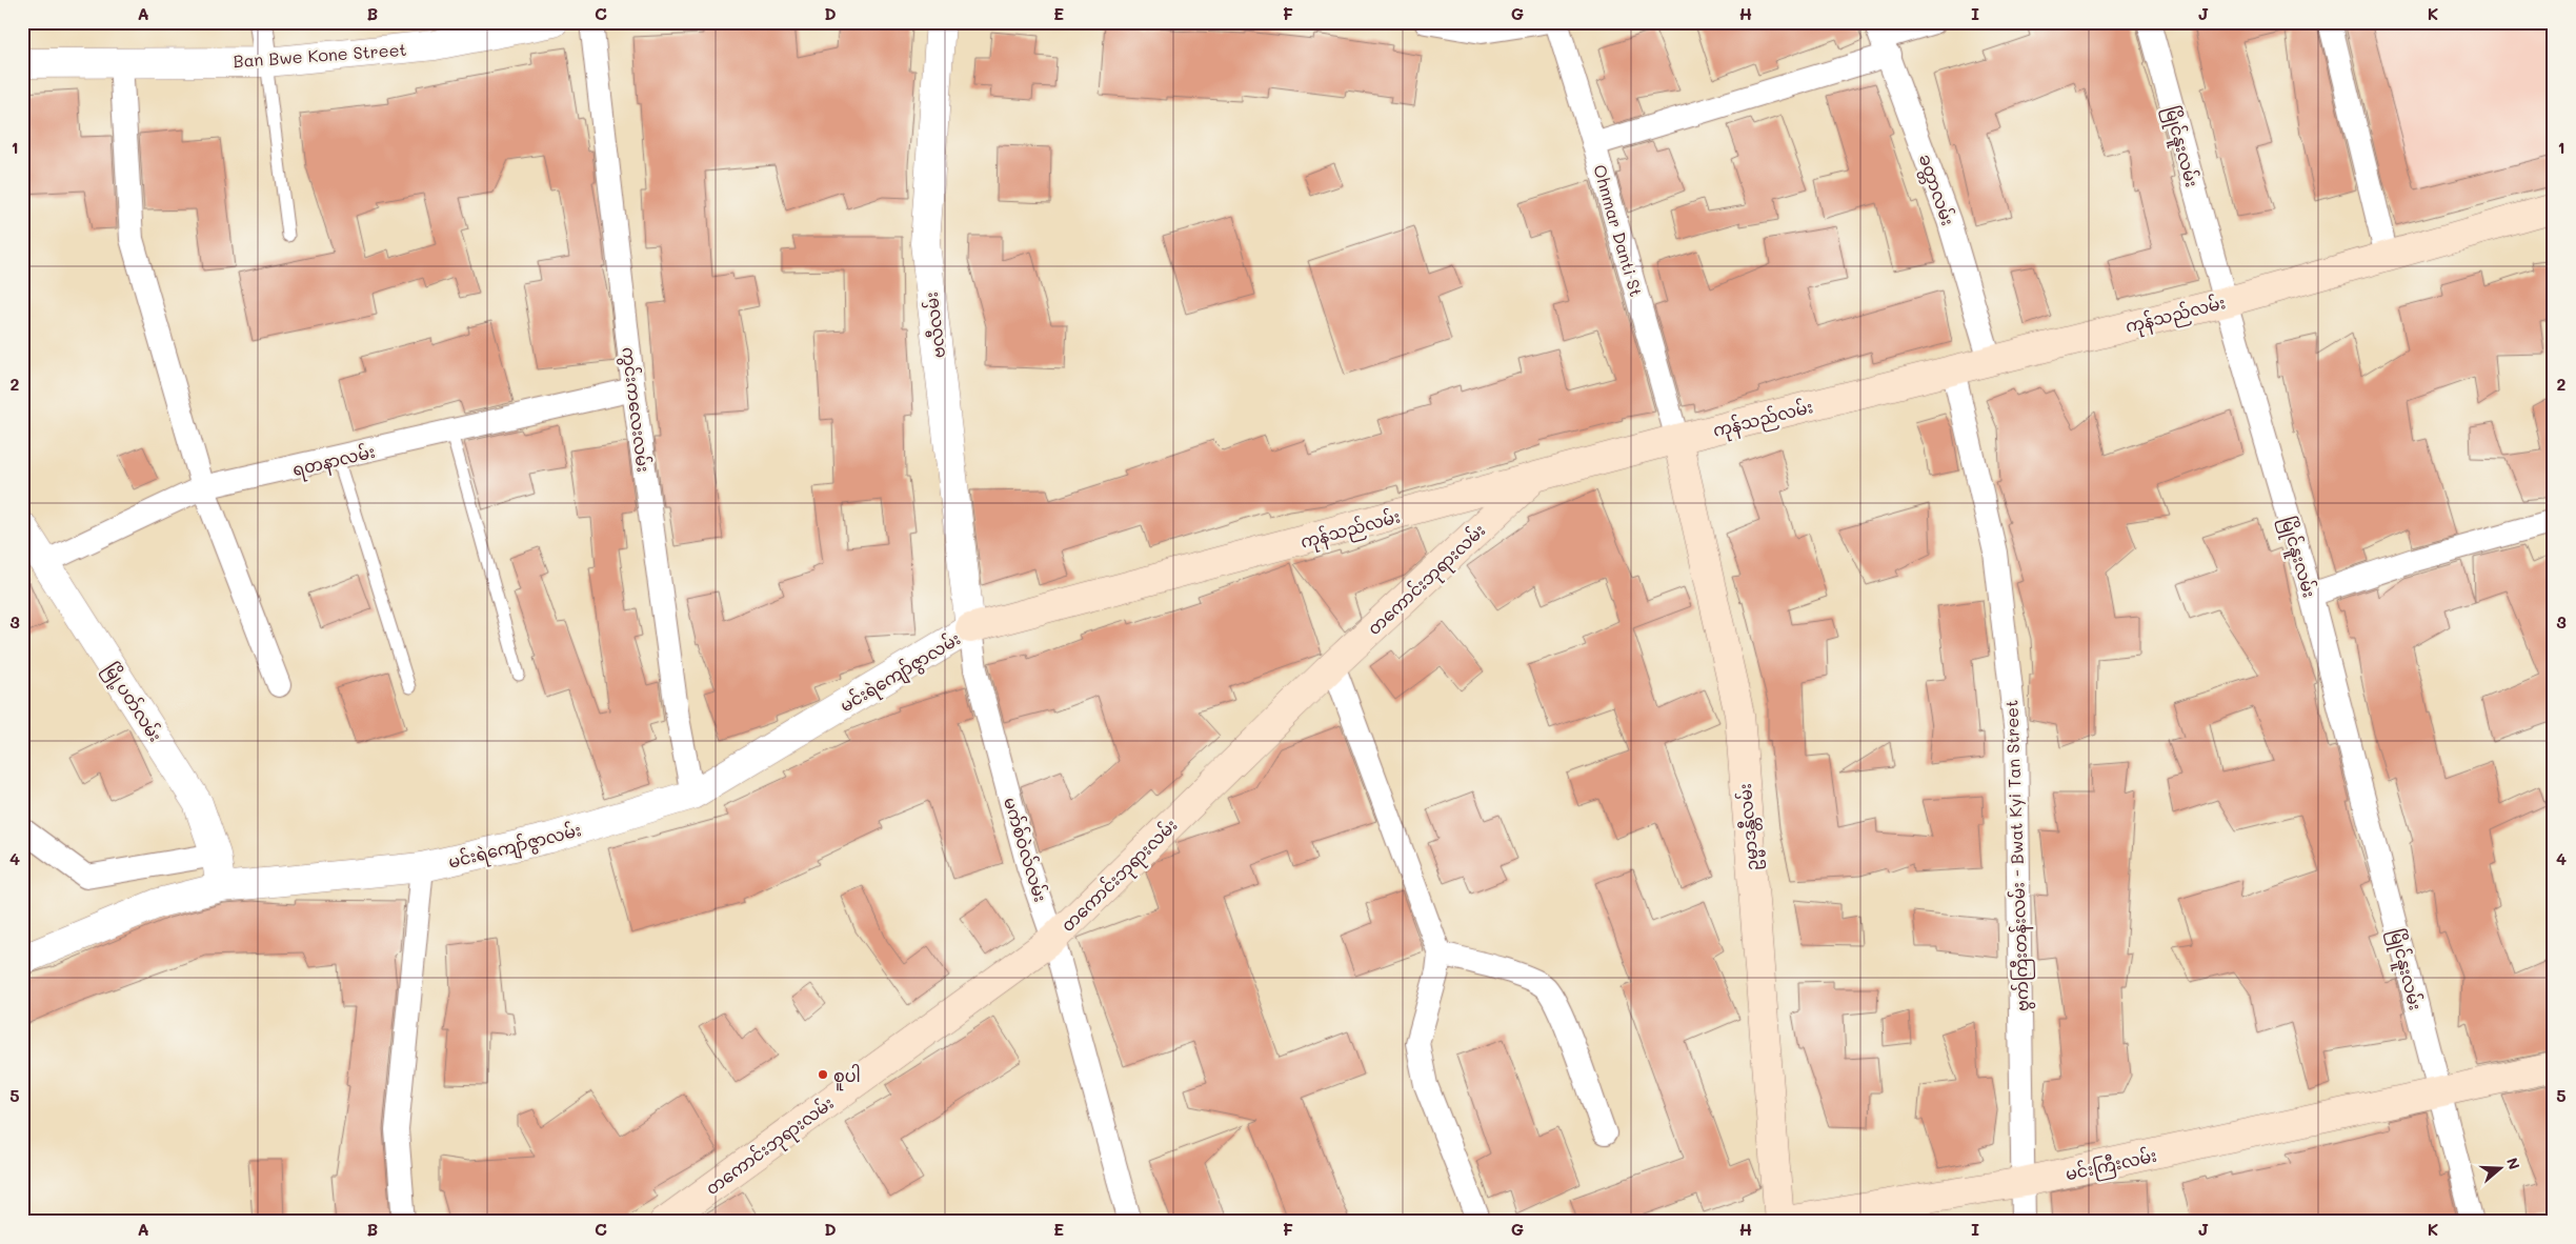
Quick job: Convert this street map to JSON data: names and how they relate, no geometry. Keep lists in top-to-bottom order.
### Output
{
  "streets": {
    "main road": [
      "ကုန်သည်လမ်း",
      "တကောင်းဘုရားလမ်း",
      "ဥမ္မာဒန္တီလမ်း",
      "မင်းကြီးလမ်း"
    ],
    "street": [
      "Ban Bwe Kone Street",
      "မြိုင်နူးလမ်း",
      "ခတ္တာလမ်း",
      "Ohnmar Danti St",
      "ဗလီလမ်း",
      "ကွင်းကလေးလမ်း",
      "ရတနာလမ်း",
      "မင်းရဲကျော်ဇွာလမ်း",
      "မြို့ပတ်လမ်း",
      "မက်စ်ဝဲလ်လမ်း",
      "ဗွက်ကြီးတန်းလမ်း - Bwat Kyi Tan Street"
    ]
  },
  "crossings": [
    ["မြိုင်နူးလမ်း", "ကုန်သည်လမ်း"],
    ["မြိုင်နူးလမ်း", "မင်းကြီးလမ်း"],
    ["ခတ္တာလမ်း", "ကုန်သည်လမ်း"],
    ["Ohnmar Danti St", "ကုန်သည်လမ်း"],
    ["Ohnmar Danti St", "ဥမ္မာဒန္တီလမ်း"],
    ["ကုန်သည်လမ်း", "ဗလီလမ်း"],
    ["ကုန်သည်လမ်း", "တကောင်းဘုရားလမ်း"],
    ["ကုန်သည်လမ်း", "မင်းရဲကျော်ဇွာလမ်း"],
    ["ကုန်သည်လမ်း", "ဥမ္မာဒန္တီလမ်း"],
    ["ကုန်သည်လမ်း", "မက်စ်ဝဲလ်လမ်း"],
    ["ကုန်သည်လမ်း", "ဗွက်ကြီးတန်းလမ်း - Bwat Kyi Tan Street"],
    ["ဗလီလမ်း", "မင်းရဲကျော်ဇွာလမ်း"],
    ["ဗလီလမ်း", "မက်စ်ဝဲလ်လမ်း"],
    ["ကွင်းကလေးလမ်း", "ရတနာလမ်း"],
    ["ကွင်းကလေးလမ်း", "မင်းရဲကျော်ဇွာလမ်း"],
    ["ရတနာလမ်း", "မြို့ပတ်လမ်း"],
    ["တကောင်းဘုရားလမ်း", "မက်စ်ဝဲလ်လမ်း"],
    ["မင်းရဲကျော်ဇွာလမ်း", "မြို့ပတ်လမ်း"],
    ["မင်းရဲကျော်ဇွာလမ်း", "မက်စ်ဝဲလ်လမ်း"],
    ["ဥမ္မာဒန္တီလမ်း", "မင်းကြီးလမ်း"],
    ["ဗွက်ကြီးတန်းလမ်း - Bwat Kyi Tan Street", "မင်းကြီးလမ်း"]
  ],
  "places": ["စူပါ"],
  "north": "right",
  "grid": {
    "columns": [
      "A",
      "B",
      "C",
      "D",
      "E",
      "F",
      "G",
      "H",
      "I",
      "J",
      "K"
    ],
    "rows": [
      "1",
      "2",
      "3",
      "4",
      "5"
    ]
  }
}
